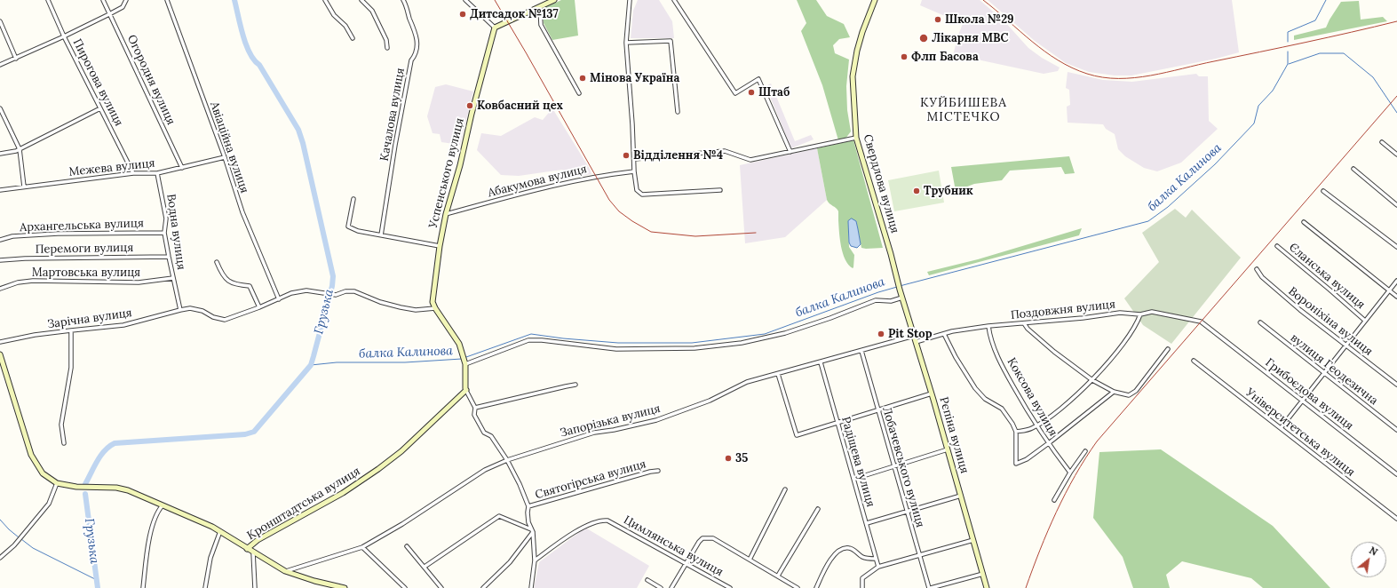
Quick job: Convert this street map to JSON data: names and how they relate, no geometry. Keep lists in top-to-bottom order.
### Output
{
  "streets": {
    "street": [
      "Огородня вулиця",
      "Пирогова вулиця",
      "Качалова вулиця",
      "Авіаційна вулиця",
      "Межева вулиця",
      "Успенського вулиця",
      "Абакумова вулиця",
      "Свердлова вулиця",
      "Архангельська вулиця",
      "Водна вулиця",
      "Перемоги вулиця",
      "Мартовська вулиця",
      "Єланська вулиця",
      "Поздовжня вулиця",
      "Зарічна вулиця",
      "Вороніхіна вулиця",
      "вулиця Геодезична",
      "Грибоєдова вулиця",
      "Коксова вулиця",
      "Запорізька вулиця",
      "Університетська вулиця",
      "Рєпіна вулиця",
      "Радіщева вулиця",
      "Лобачевського вулиця",
      "Святогірська вулиця",
      "Кронштадтська вулиця",
      "Цимлянська вулиця"
    ]
  },
  "crossings": [
    ["Огородня вулиця", "Межева вулиця"],
    ["Пирогова вулиця", "Межева вулиця"],
    ["Авіаційна вулиця", "Межева вулиця"],
    ["Межева вулиця", "Водна вулиця"],
    ["Успенського вулиця", "Абакумова вулиця"],
    ["Успенського вулиця", "Кронштадтська вулиця"],
    ["Свердлова вулиця", "Рєпіна вулиця"],
    ["Архангельська вулиця", "Водна вулиця"],
    ["Водна вулиця", "Перемоги вулиця"],
    ["Водна вулиця", "Мартовська вулиця"],
    ["Водна вулиця", "Зарічна вулиця"],
    ["Поздовжня вулиця", "Грибоєдова вулиця"],
    ["Поздовжня вулиця", "Коксова вулиця"],
    ["Поздовжня вулиця", "Рєпіна вулиця"],
    ["Запорізька вулиця", "Рєпіна вулиця"],
    ["Запорізька вулиця", "Радіщева вулиця"],
    ["Запорізька вулиця", "Лобачевського вулиця"]
  ],
  "districts": ["КУЙБИШЕВА МІСТЕЧКО"],
  "water": ["балка Калинова", "Грузька"],
  "places": [
    "Дитсадок №137",
    "Школа №29",
    "Лікарня МВС",
    "Флп Басова",
    "Мінова Україна",
    "Штаб",
    "Ковбасний цех",
    "Відділення №4",
    "Трубник",
    "Pit Stop",
    "35"
  ],
  "north": "top right"
}
